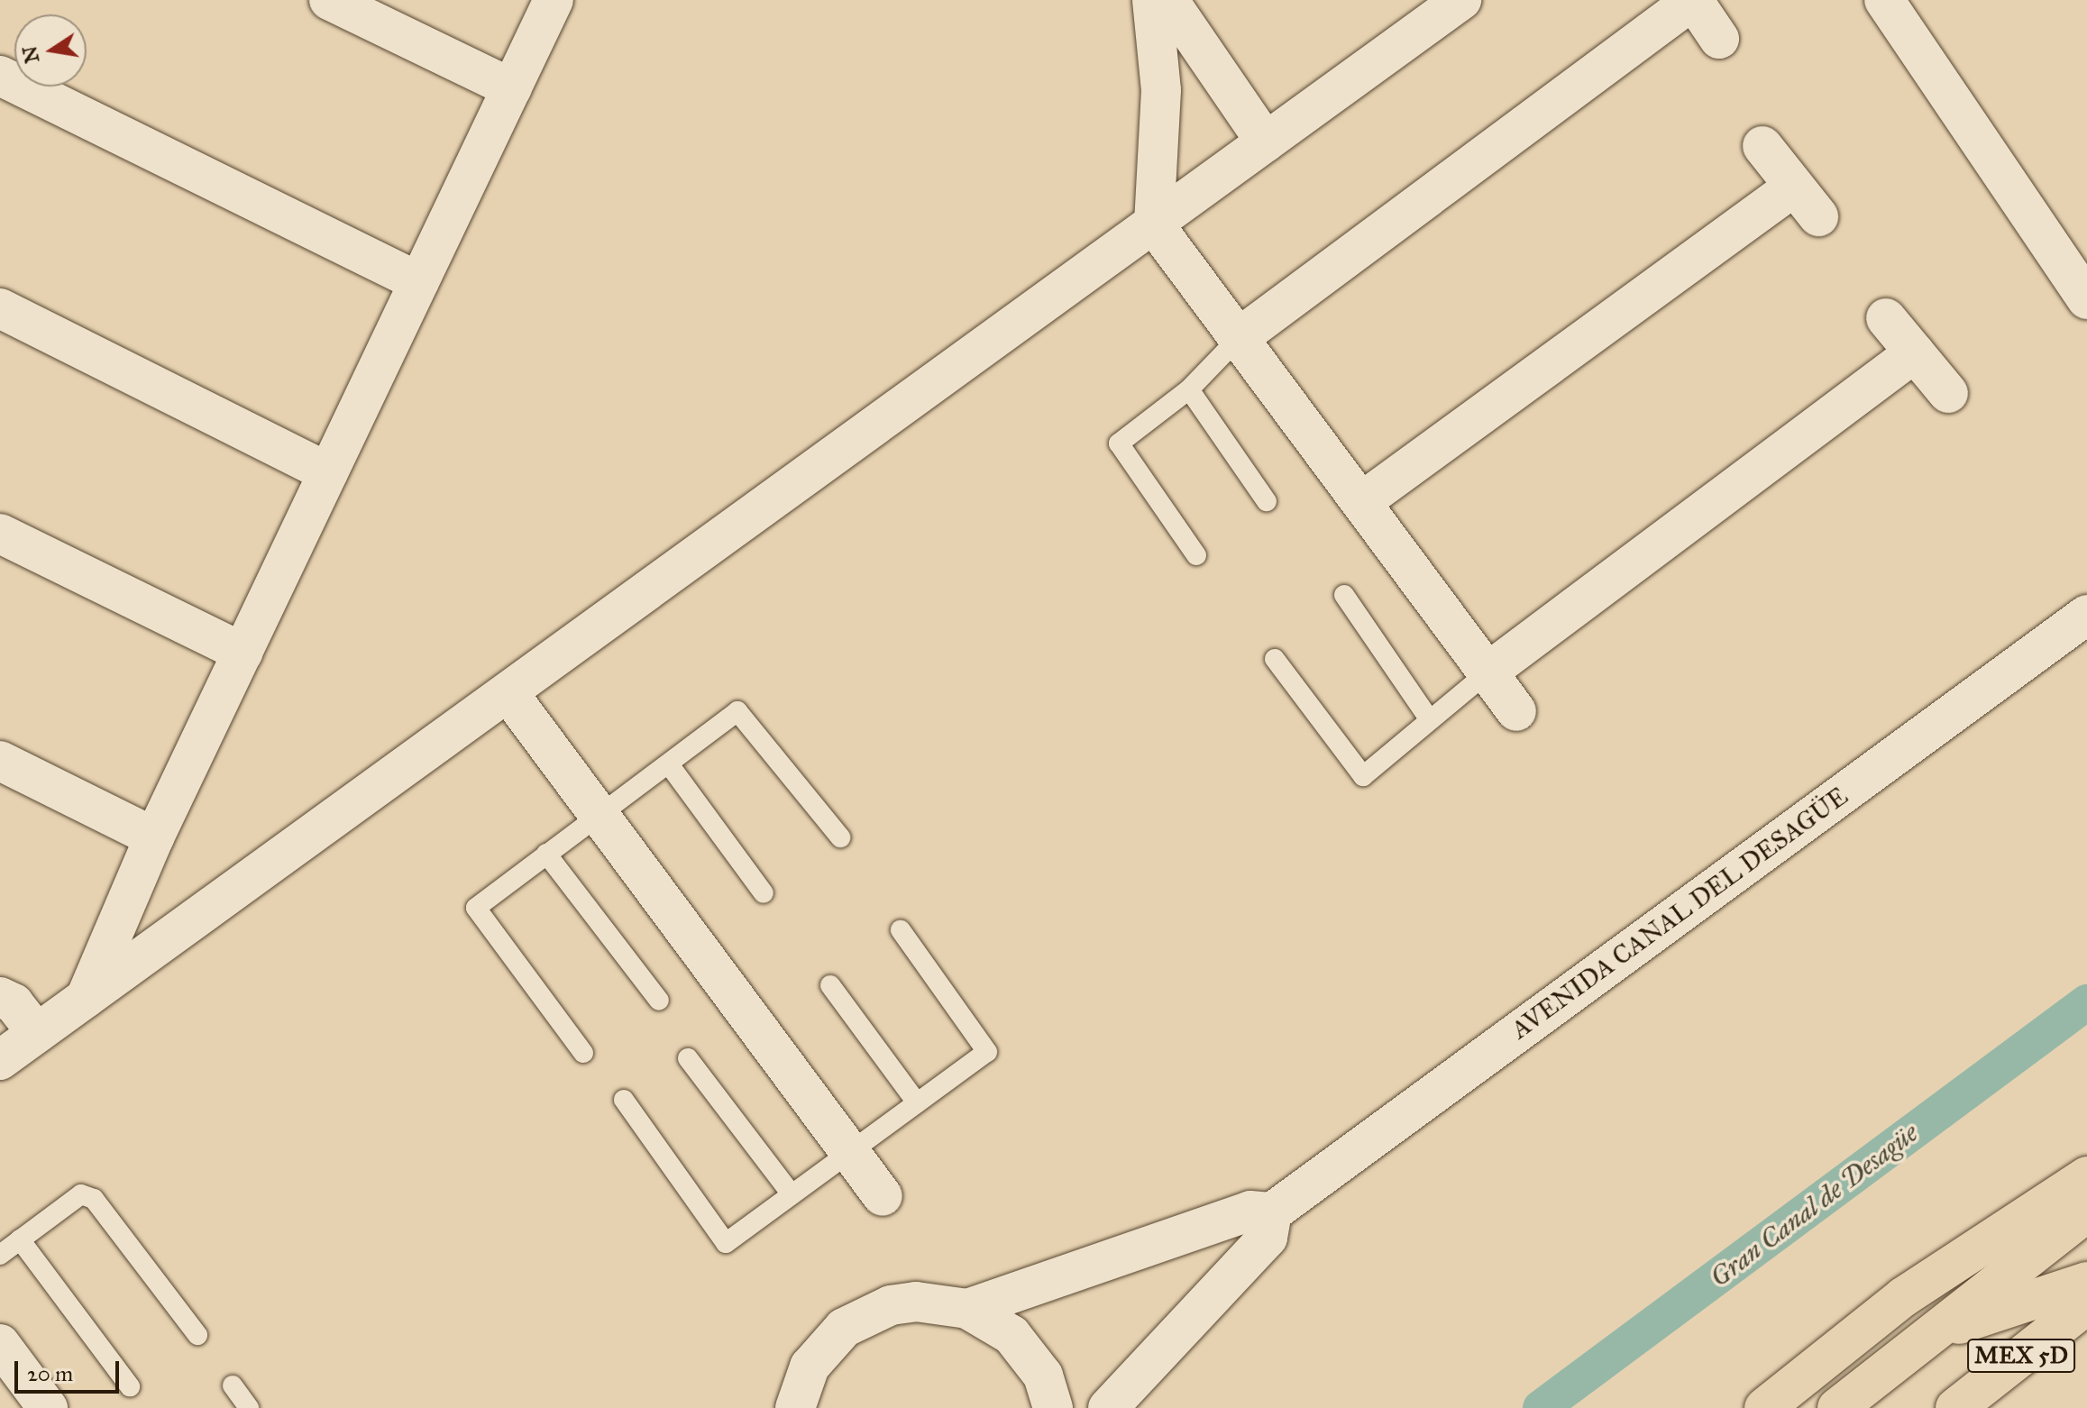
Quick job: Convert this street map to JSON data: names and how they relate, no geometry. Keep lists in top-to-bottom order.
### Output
{
  "streets": {
    "highway": ["MEX 5D"],
    "street": ["AVENIDA CANAL DEL DESAGÜE"]
  },
  "water": ["Gran Canal de Desagüe"],
  "scale_bar": "20 m",
  "north": "left"
}
